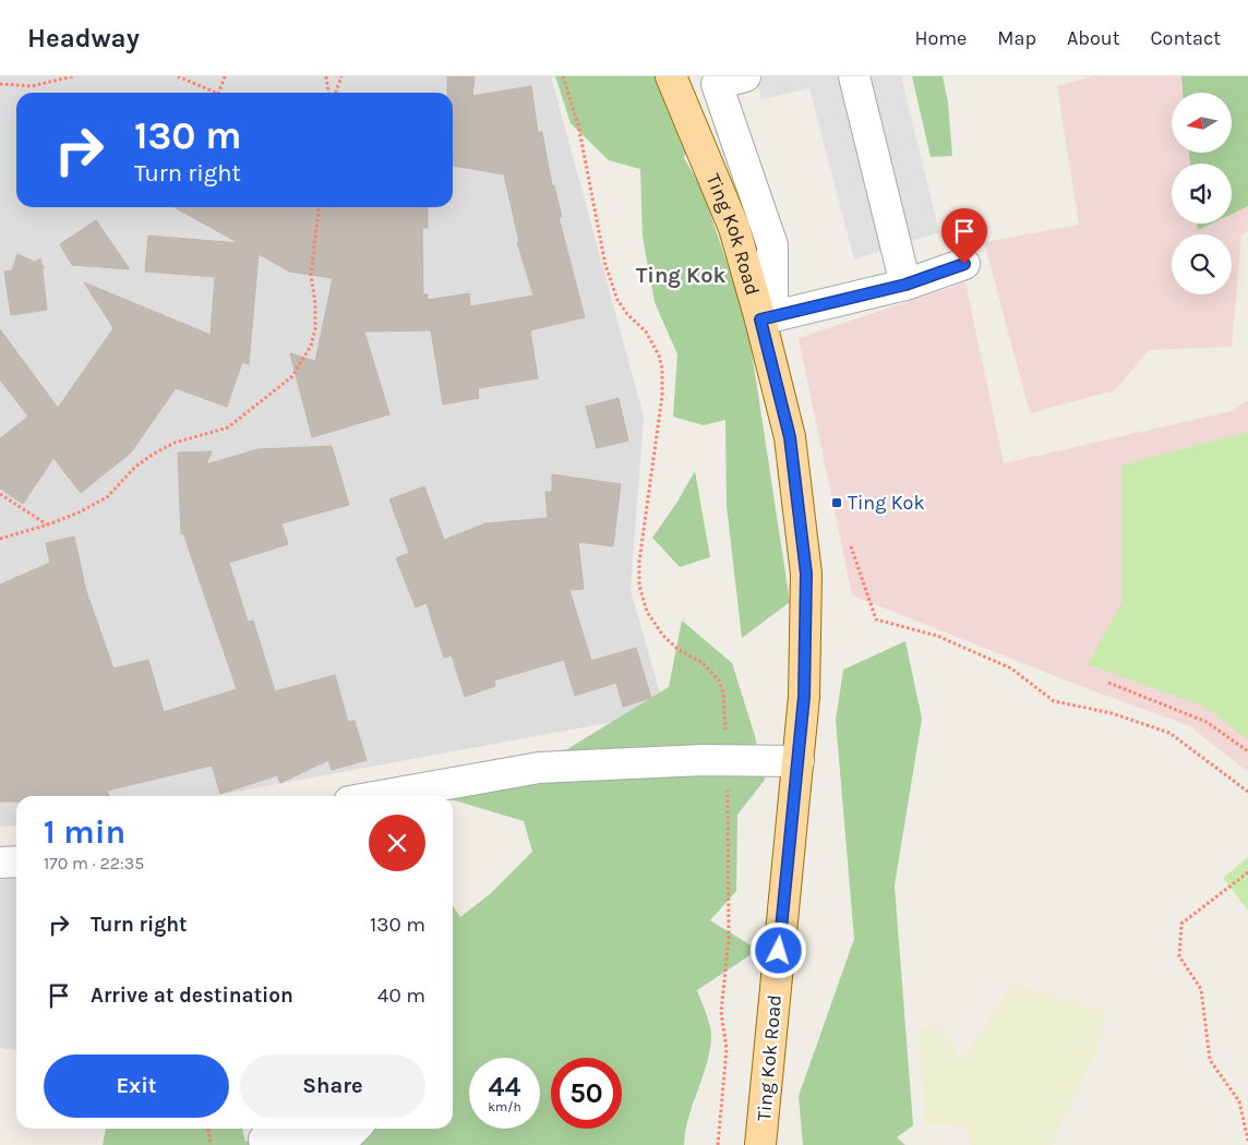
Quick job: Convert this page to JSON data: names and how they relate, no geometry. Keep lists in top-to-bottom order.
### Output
{
  "streets": {
    "main road": ["Ting Kok Road"]
  },
  "districts": ["Ting Kok"],
  "places": {
    "transit": ["Ting Kok"]
  },
  "north": "left",
  "page": {
    "header": "Headway",
    "nav": [
      "Home",
      "Map",
      "About",
      "Contact"
    ],
    "turn": ["130 m", "Turn right"],
    "heading": ["1 min", "170 m · 22:35"],
    "list": [
      {
        "name": "Turn right",
        "value": "130 m"
      },
      {
        "name": "Arrive at destination",
        "value": "40 m"
      }
    ],
    "buttons": ["Exit", "Share"],
    "speed": "44 km/h",
    "limit": "50"
  }
}
